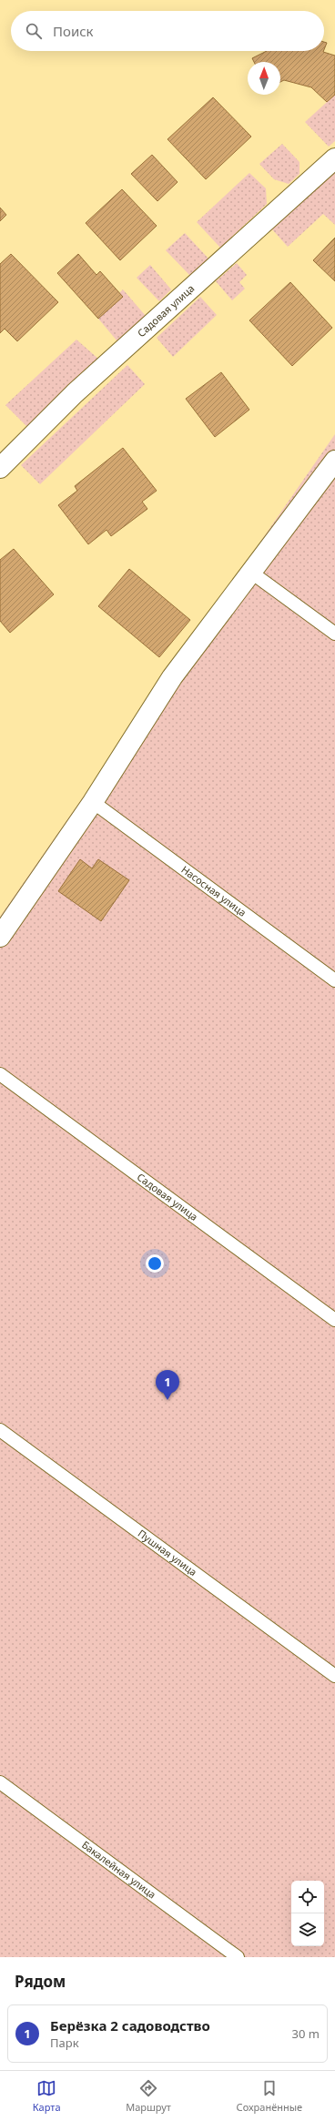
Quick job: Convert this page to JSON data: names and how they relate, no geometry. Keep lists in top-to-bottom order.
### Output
{
  "streets": {
    "street": ["Садовая улица"],
    "lane": ["Насосная улица", "Пушная улица", "Бакалейная улица"]
  },
  "north": "top",
  "page": {
    "search": "Поиск",
    "pins": "1",
    "heading": "Рядом",
    "list": [
      {
        "mark": "1",
        "name": "Берёзка 2 садоводство",
        "note": "Парк",
        "value": "30 m"
      }
    ],
    "nav": ["Карта", "Маршрут", "Сохранённые"]
  }
}
